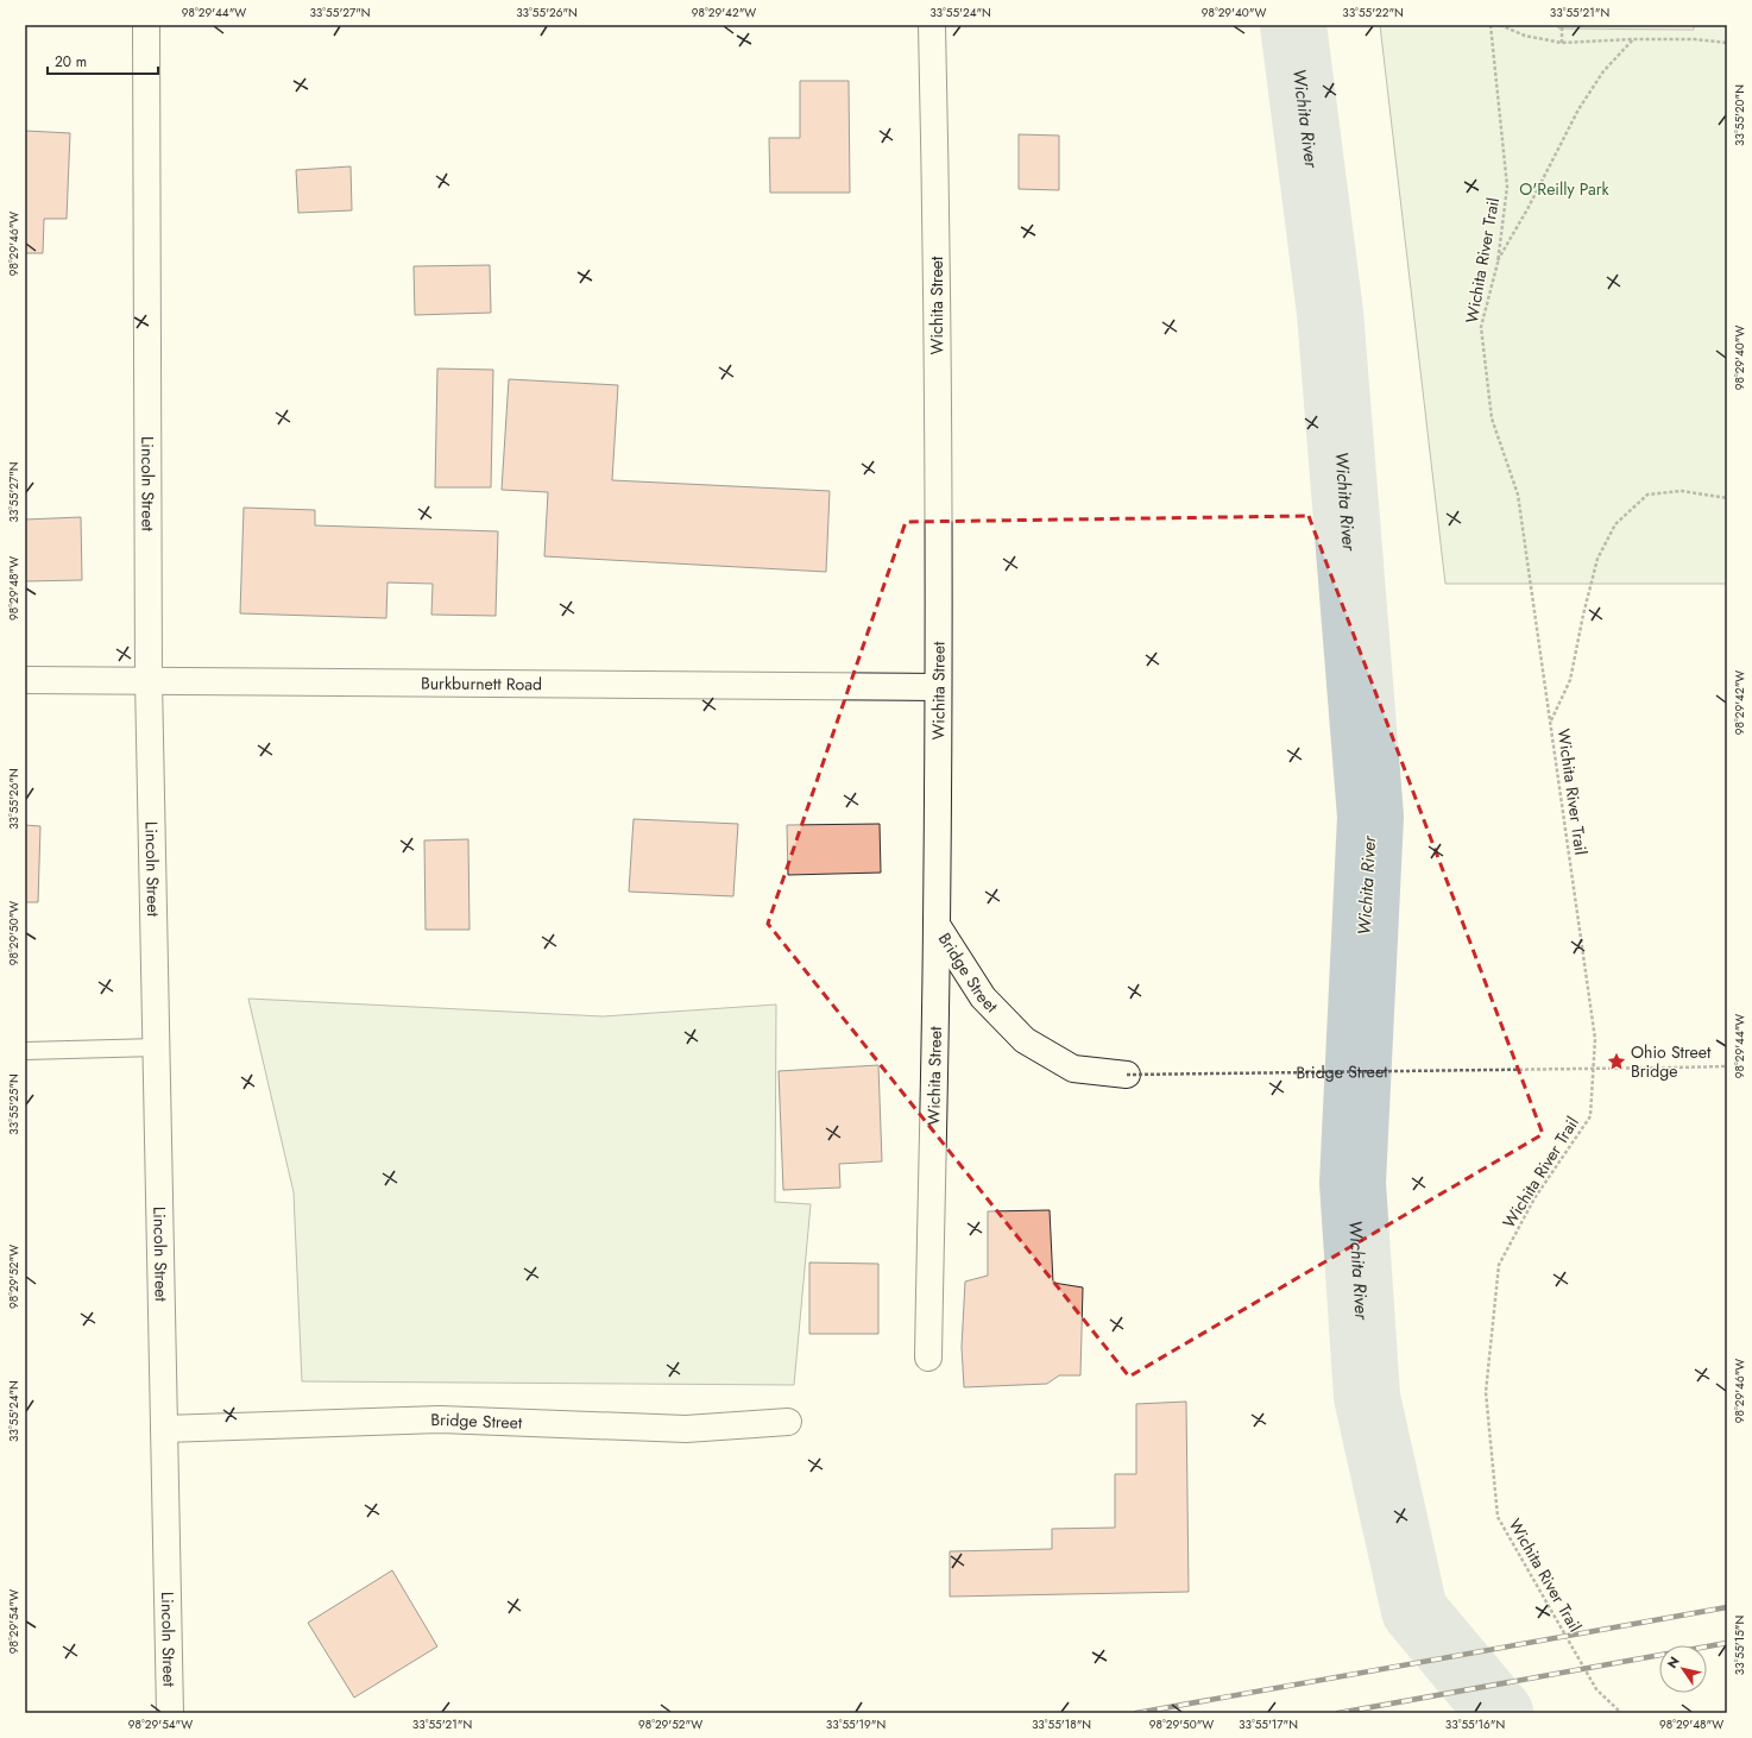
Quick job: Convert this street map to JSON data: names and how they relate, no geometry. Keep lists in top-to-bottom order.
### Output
{
  "streets": {
    "street": [
      "Wichita Street",
      "Lincoln Street",
      "Burkburnett Road",
      "Bridge Street"
    ],
    "path": ["Wichita River Trail"]
  },
  "crossings": [
    ["Wichita Street", "Burkburnett Road"],
    ["Wichita Street", "Bridge Street"],
    ["Lincoln Street", "Burkburnett Road"],
    ["Lincoln Street", "Bridge Street"]
  ],
  "water": ["Wichita River"],
  "parks": ["O'Reilly Park"],
  "places": {
    "place": ["Ohio Street Bridge"]
  },
  "scale_bar": "20 m",
  "north": "top left",
  "coordinates": [
    "98°29'44\"W",
    "33°55'27\"N",
    "33°55'26\"N",
    "98°29'42\"W",
    "33°55'24\"N",
    "98°29'40\"W",
    "33°55'22\"N",
    "33°55'21\"N",
    "33°55'20\"N",
    "98°29'46\"W",
    "98°29'48\"W",
    "98°29'50\"W",
    "33°55'25\"N",
    "98°29'52\"W",
    "98°29'54\"W",
    "33°55'15\"N",
    "33°55'19\"N",
    "33°55'18\"N",
    "33°55'17\"N",
    "33°55'16\"N"
  ]
}
